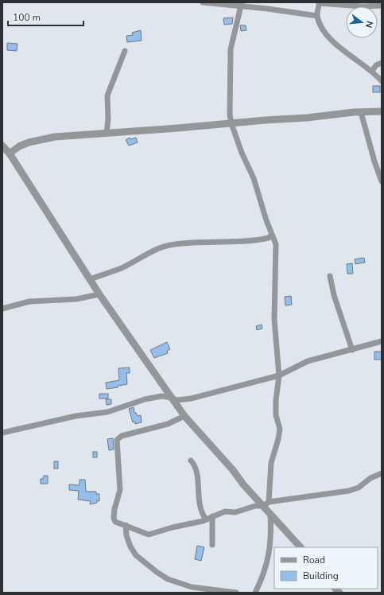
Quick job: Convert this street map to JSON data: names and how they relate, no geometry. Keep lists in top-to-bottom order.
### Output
{
  "legend": ["Road", "Building"],
  "scale_bar": "100 m",
  "north": "right"
}
